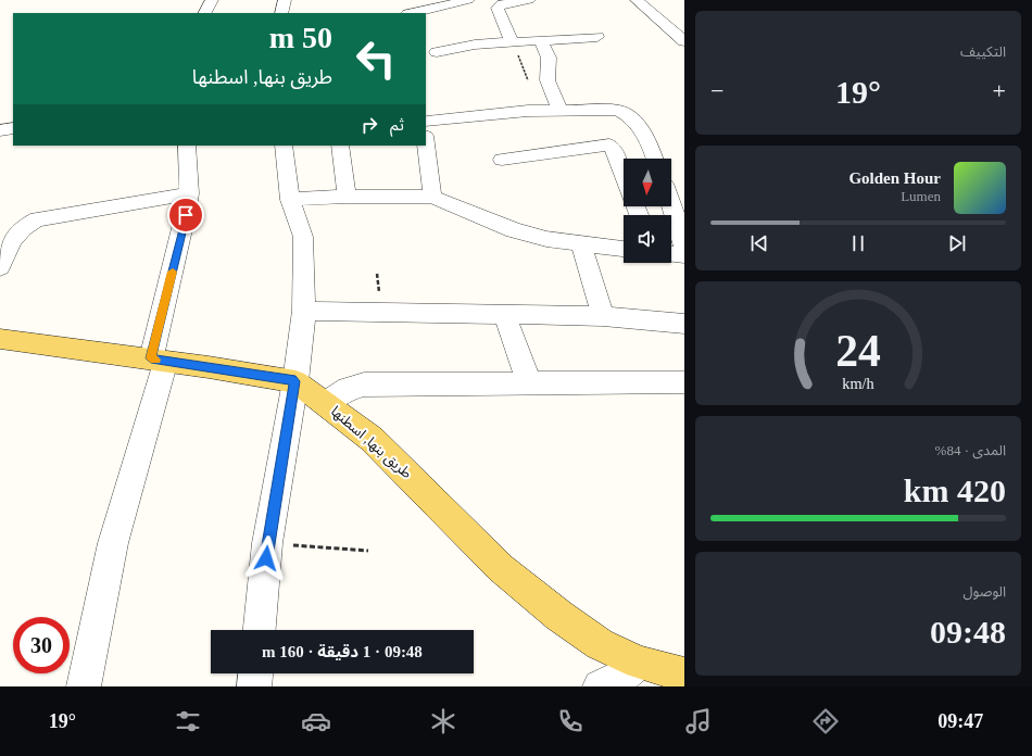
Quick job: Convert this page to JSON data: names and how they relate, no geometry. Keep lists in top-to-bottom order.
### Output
{
  "streets": {
    "main road": ["طريق بنها, اسطنها"]
  },
  "north": "bottom",
  "page": {
    "tile": [
      "التكييف",
      ["المدى · 84%", "420 km"],
      ["الوصول", "09:48"]
    ],
    "turn": ["50 m", "طريق بنها, اسطنها"],
    "heat": ["−", "19°", "+"],
    "then": "ثم",
    "song": ["Golden Hour", "Lumen"],
    "limit": "30",
    "trip": "09:48 · 1 دقيقة · 160 m",
    "tabs": ["09:47", "19°"],
    "gauge": ["24", "km/h"]
  }
}
